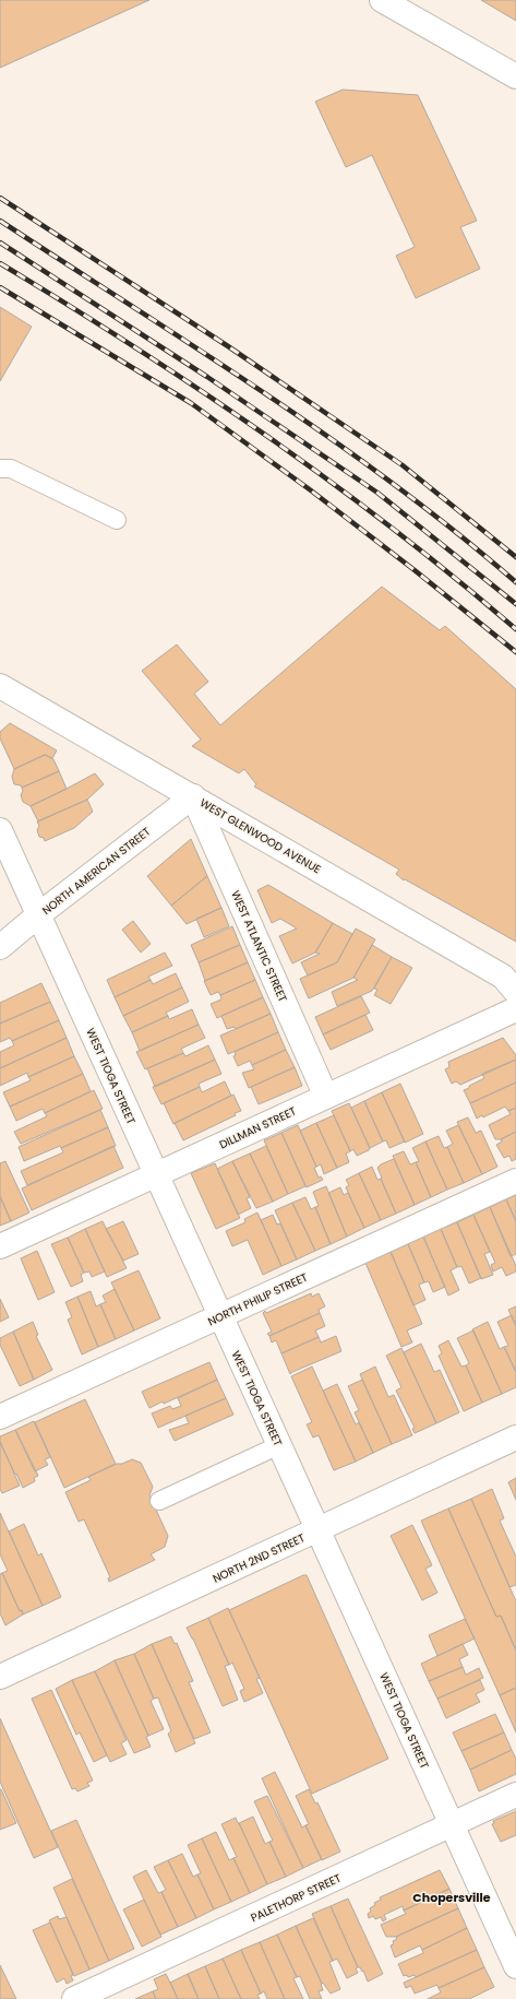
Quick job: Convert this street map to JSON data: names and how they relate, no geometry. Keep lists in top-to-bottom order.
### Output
{
  "streets": {
    "street": [
      "WEST GLENWOOD AVENUE",
      "NORTH AMERICAN STREET",
      "WEST ATLANTIC STREET",
      "WEST TIOGA STREET",
      "DILLMAN STREET",
      "NORTH PHILIP STREET",
      "NORTH 2ND STREET",
      "PALETHORP STREET"
    ]
  },
  "crossings": [
    ["WEST GLENWOOD AVENUE", "NORTH AMERICAN STREET"],
    ["WEST GLENWOOD AVENUE", "WEST ATLANTIC STREET"],
    ["NORTH AMERICAN STREET", "WEST ATLANTIC STREET"],
    ["NORTH AMERICAN STREET", "WEST TIOGA STREET"],
    ["WEST ATLANTIC STREET", "DILLMAN STREET"],
    ["WEST TIOGA STREET", "DILLMAN STREET"],
    ["WEST TIOGA STREET", "NORTH PHILIP STREET"],
    ["WEST TIOGA STREET", "NORTH 2ND STREET"],
    ["WEST TIOGA STREET", "PALETHORP STREET"]
  ],
  "districts": ["Chopersville"]
}
